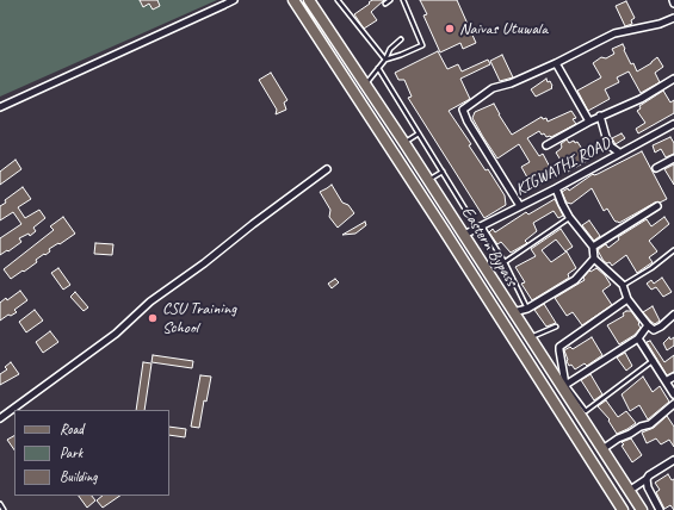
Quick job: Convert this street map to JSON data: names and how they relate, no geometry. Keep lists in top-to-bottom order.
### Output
{
  "streets": {
    "main road": ["Eastern Bypass"],
    "street": ["KIGWATHI ROAD"]
  },
  "crossings": [
    ["KIGWATHI ROAD", "Eastern Bypass"]
  ],
  "places": ["Naivas Utuwala", "CSU Training School"],
  "legend": ["Road", "Park", "Building"]
}
